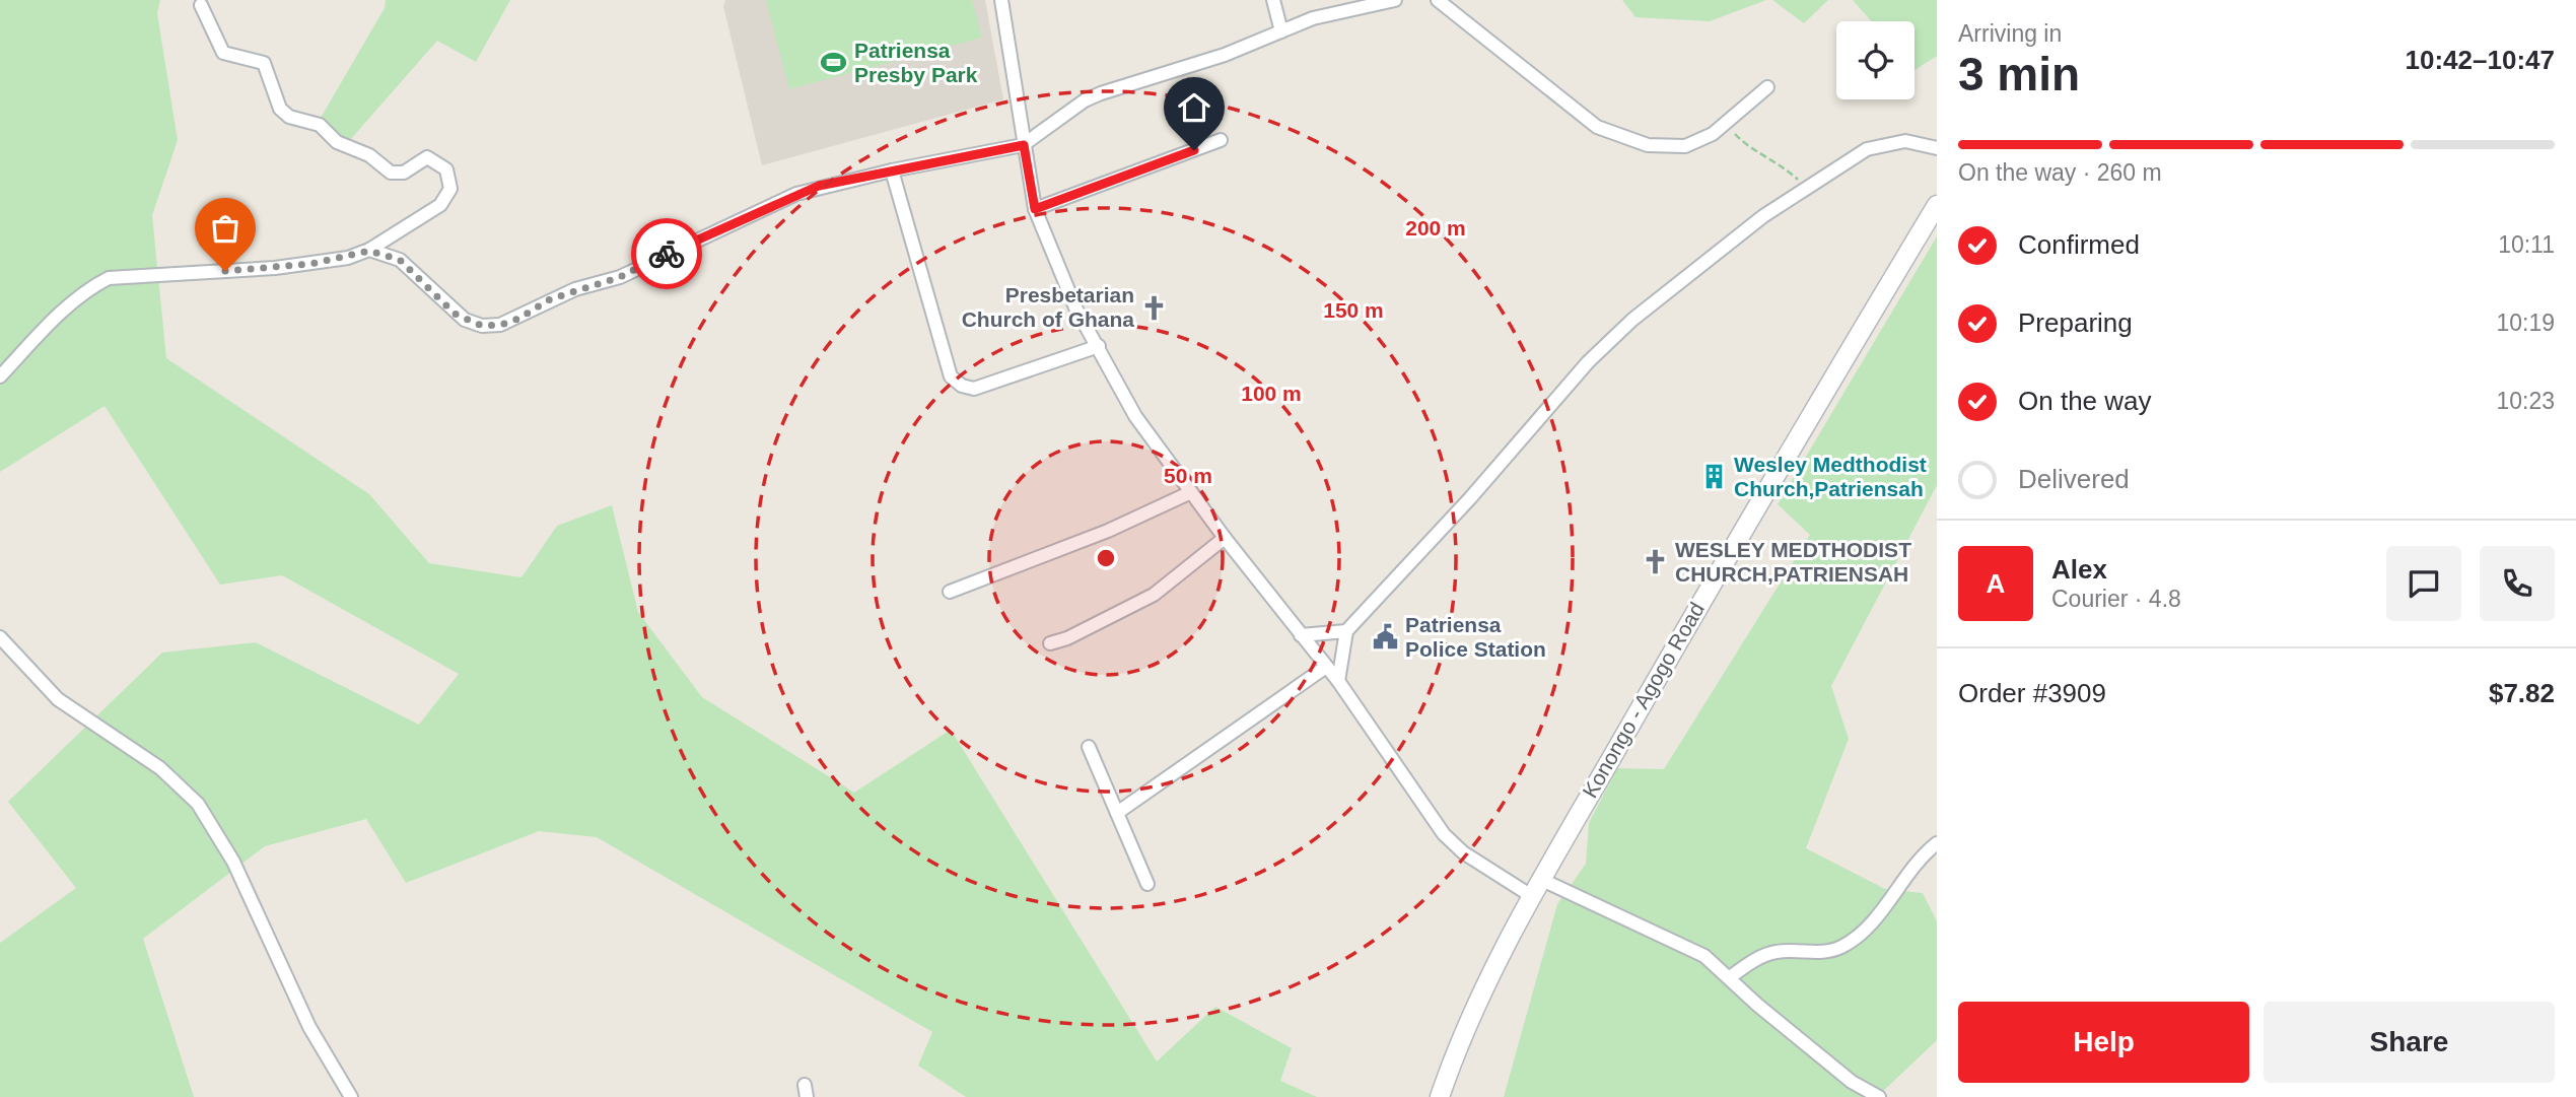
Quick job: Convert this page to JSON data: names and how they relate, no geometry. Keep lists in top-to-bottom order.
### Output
{
  "streets": {
    "main road": ["Konongo - Agogo Road"]
  },
  "places": {
    "sports": ["Patriensa Presby Park"],
    "church": ["Presbetarian Church of Ghana", "WESLEY MEDTHODIST CHURCH,PATRIENSAH"],
    "building": ["Wesley Medthodist Church,Patriensah"],
    "public building": ["Patriensa Police Station"]
  },
  "page": {
    "heading": ["3 min", "Arriving in", "10:42–10:47"],
    "panel": [
      "Alex",
      "Courier · 4.8",
      "Order #3909",
      "$7.82"
    ],
    "bar": "On the way · 260 m",
    "list": [
      ["Confirmed", "10:11"],
      ["Preparing", "10:19"],
      ["On the way", "10:23"],
      "Delivered"
    ],
    "round": "A",
    "buttons": ["Help", "Share"]
  },
  "rings": [
    "200 m",
    "150 m",
    "100 m",
    "50 m"
  ]
}
